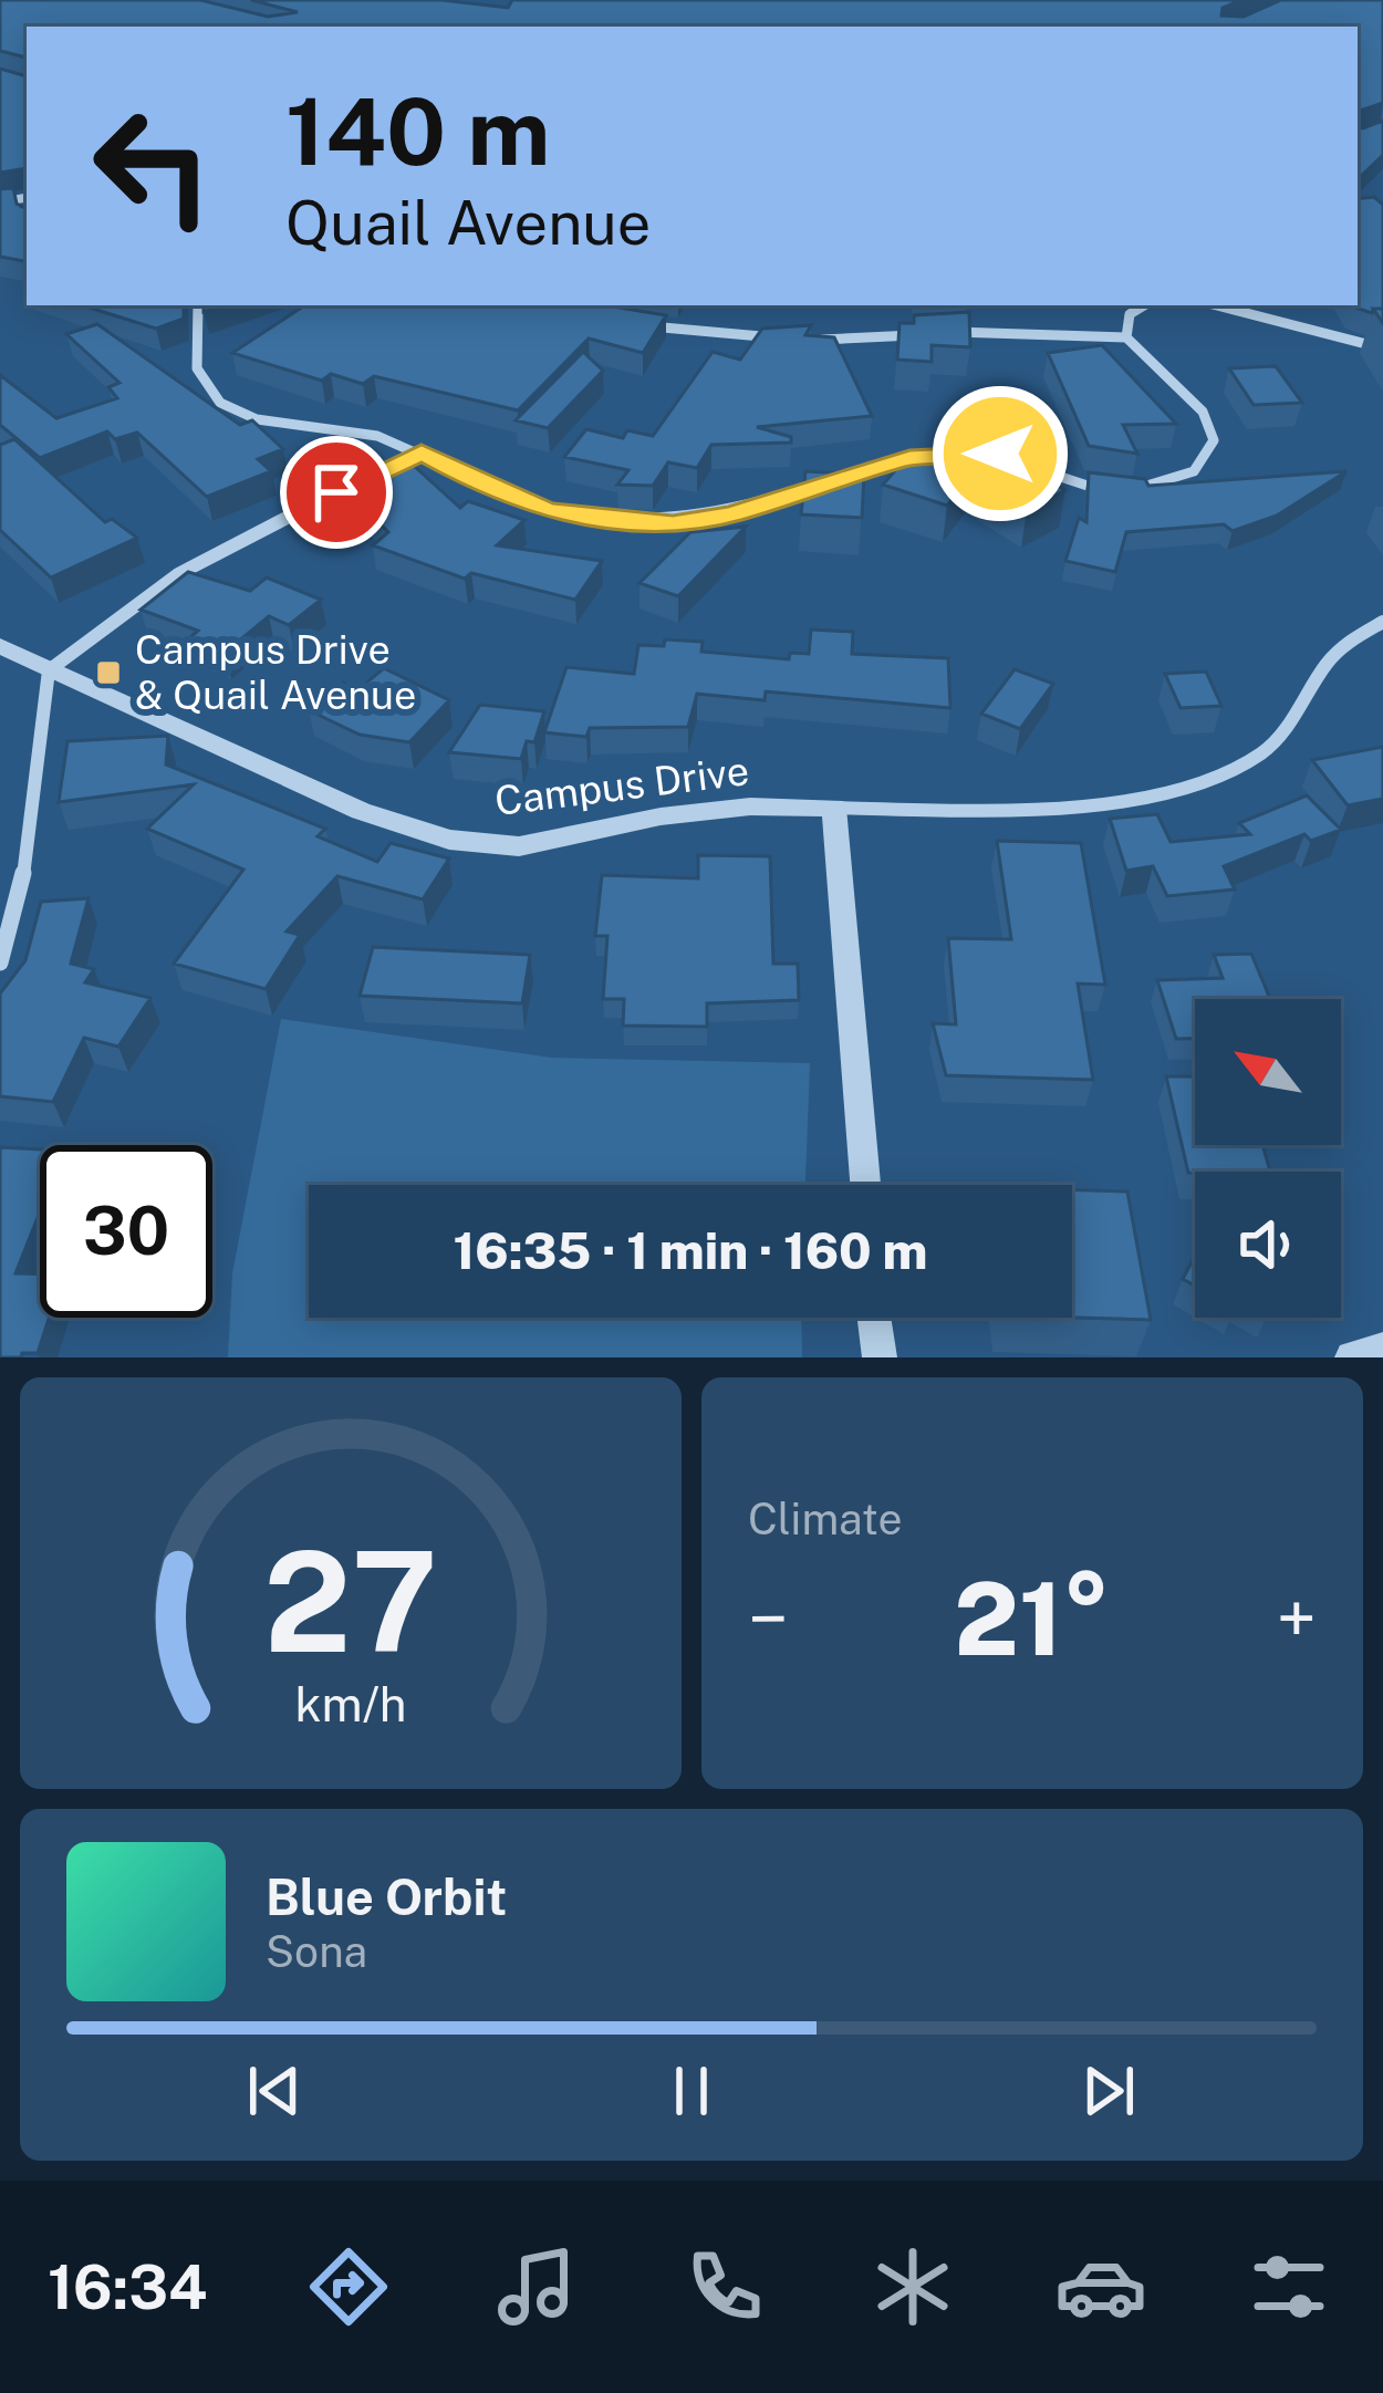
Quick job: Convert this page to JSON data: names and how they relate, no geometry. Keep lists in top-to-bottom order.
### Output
{
  "streets": {
    "street": ["Campus Drive"]
  },
  "places": {
    "transit": ["Campus Drive & Quail Avenue"]
  },
  "north": "top left",
  "page": {
    "turn": ["140 m", "Quail Avenue"],
    "limit": "30",
    "trip": "16:35 · 1 min · 160 m",
    "tile": "Climate",
    "heat": ["−", "21°", "+"],
    "song": ["Blue Orbit", "Sona"],
    "tabs": "16:34",
    "gauge": ["27", "km/h"]
  }
}
